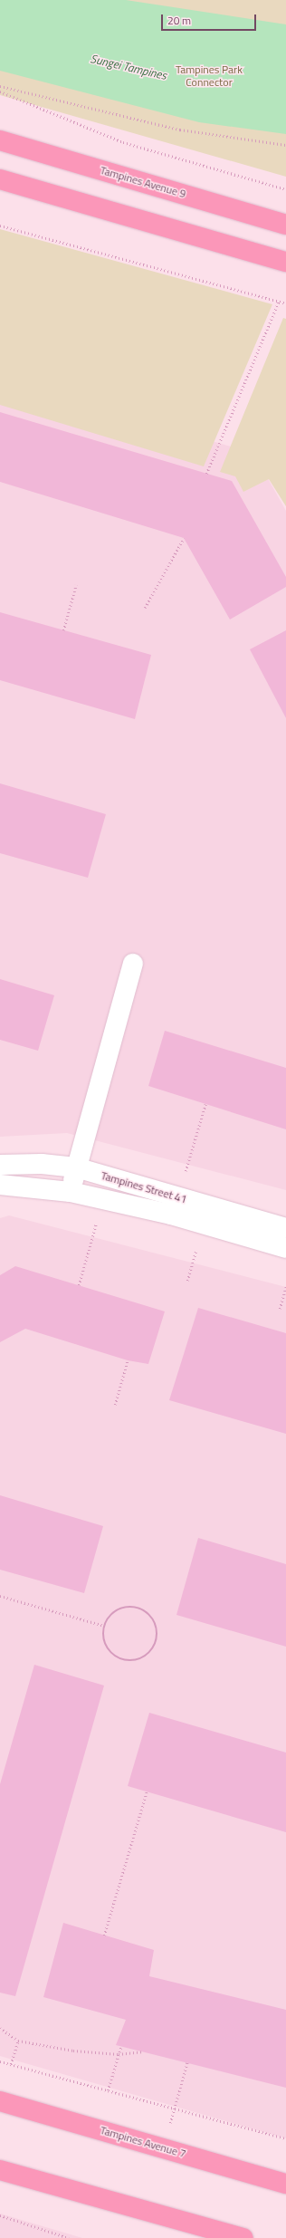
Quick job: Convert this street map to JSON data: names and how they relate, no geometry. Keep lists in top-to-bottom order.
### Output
{
  "streets": {
    "main road": ["Tampines Avenue 9", "Tampines Avenue 7"],
    "street": ["Tampines Street 41"]
  },
  "water": ["Sungei Tampines"],
  "parks": ["Tampines Park Connector"],
  "scale_bar": "20 m"
}
